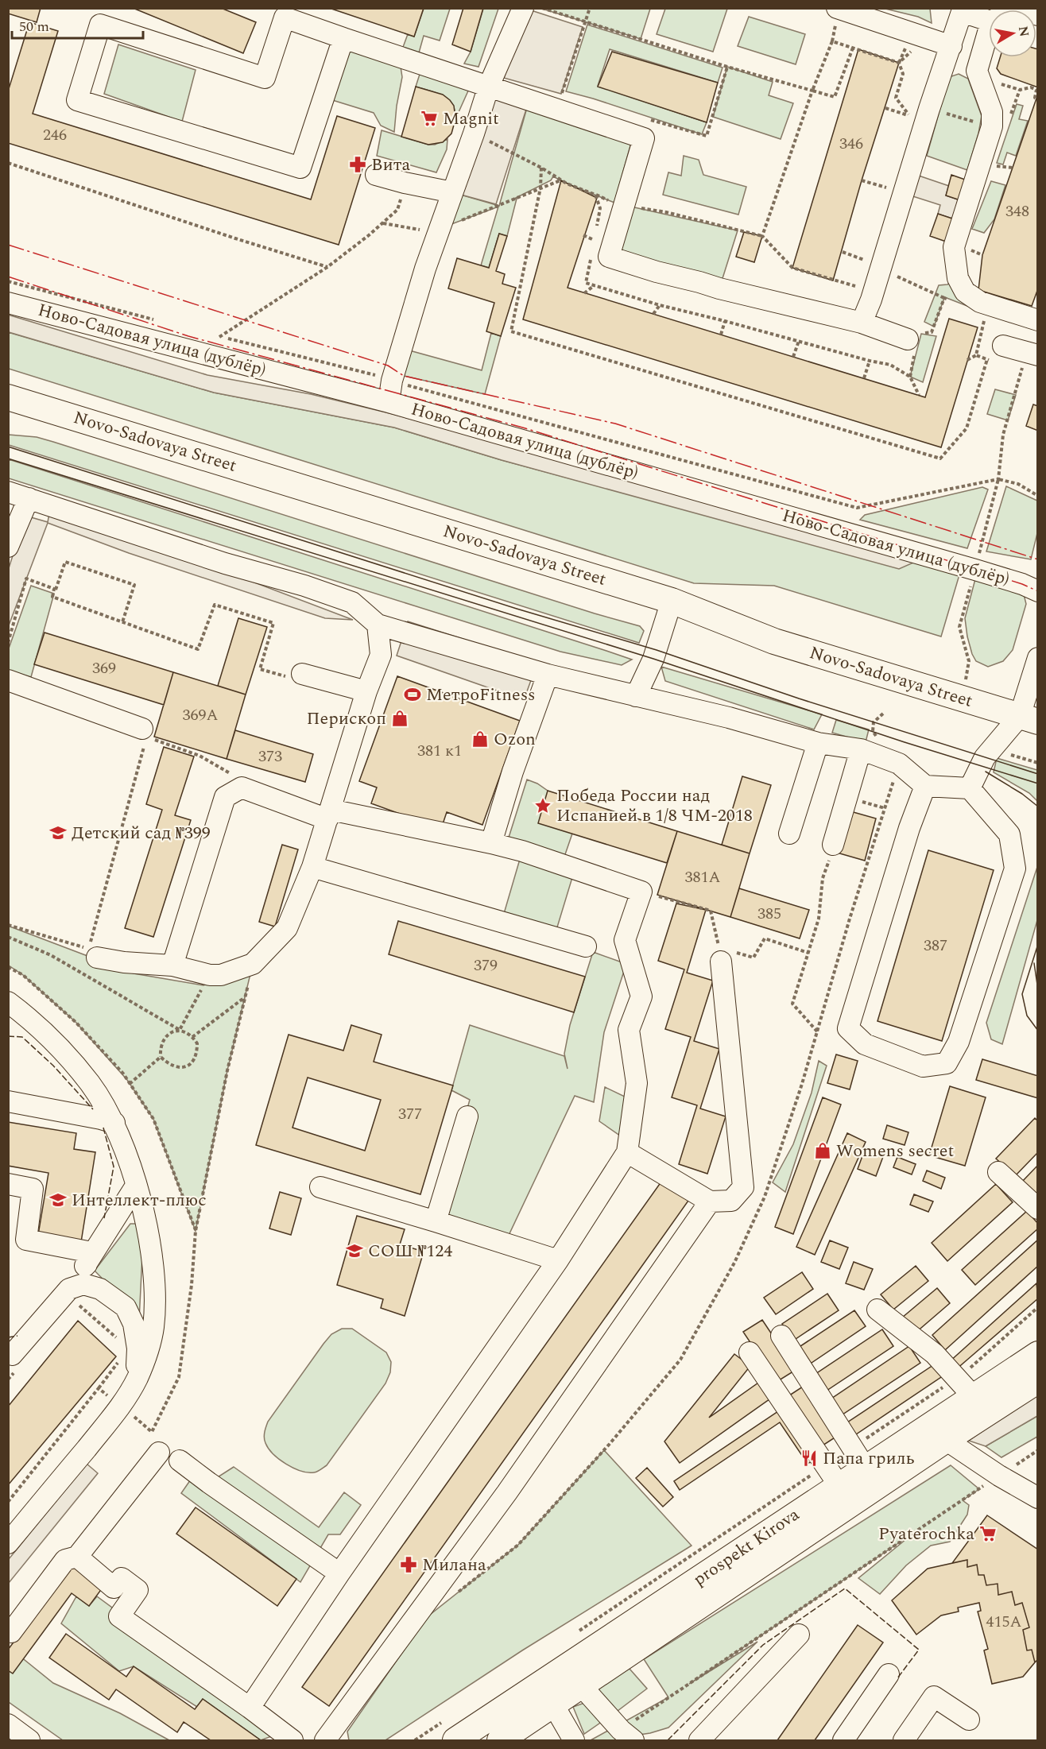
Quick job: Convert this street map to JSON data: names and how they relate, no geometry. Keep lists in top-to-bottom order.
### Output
{
  "streets": {
    "main road": ["Novo-Sadovaya Street", "prospekt Kirova"],
    "street": ["Ново-Садовая улица (дублёр)"]
  },
  "places": {
    "supermarket": ["Magnit", "Pyaterochka"],
    "pharmacy": ["Вита", "Милана"],
    "sports": ["МетроFitness"],
    "shop": ["Перископ", "Ozon", "Womens secret"],
    "place": ["Победа России над Испанией в 1/8 ЧМ-2018"],
    "school or university": ["Детский сад №399", "Интеллект-плюс", "СОШ №124"],
    "restaurant": ["Папа гриль"]
  },
  "house_numbers": [
    "246",
    "346",
    "348",
    "369",
    "369А",
    "381 к1",
    "373",
    "381А",
    "385",
    "387",
    "379",
    "377",
    "415А"
  ],
  "scale_bar": "50 m",
  "north": "right"
}
